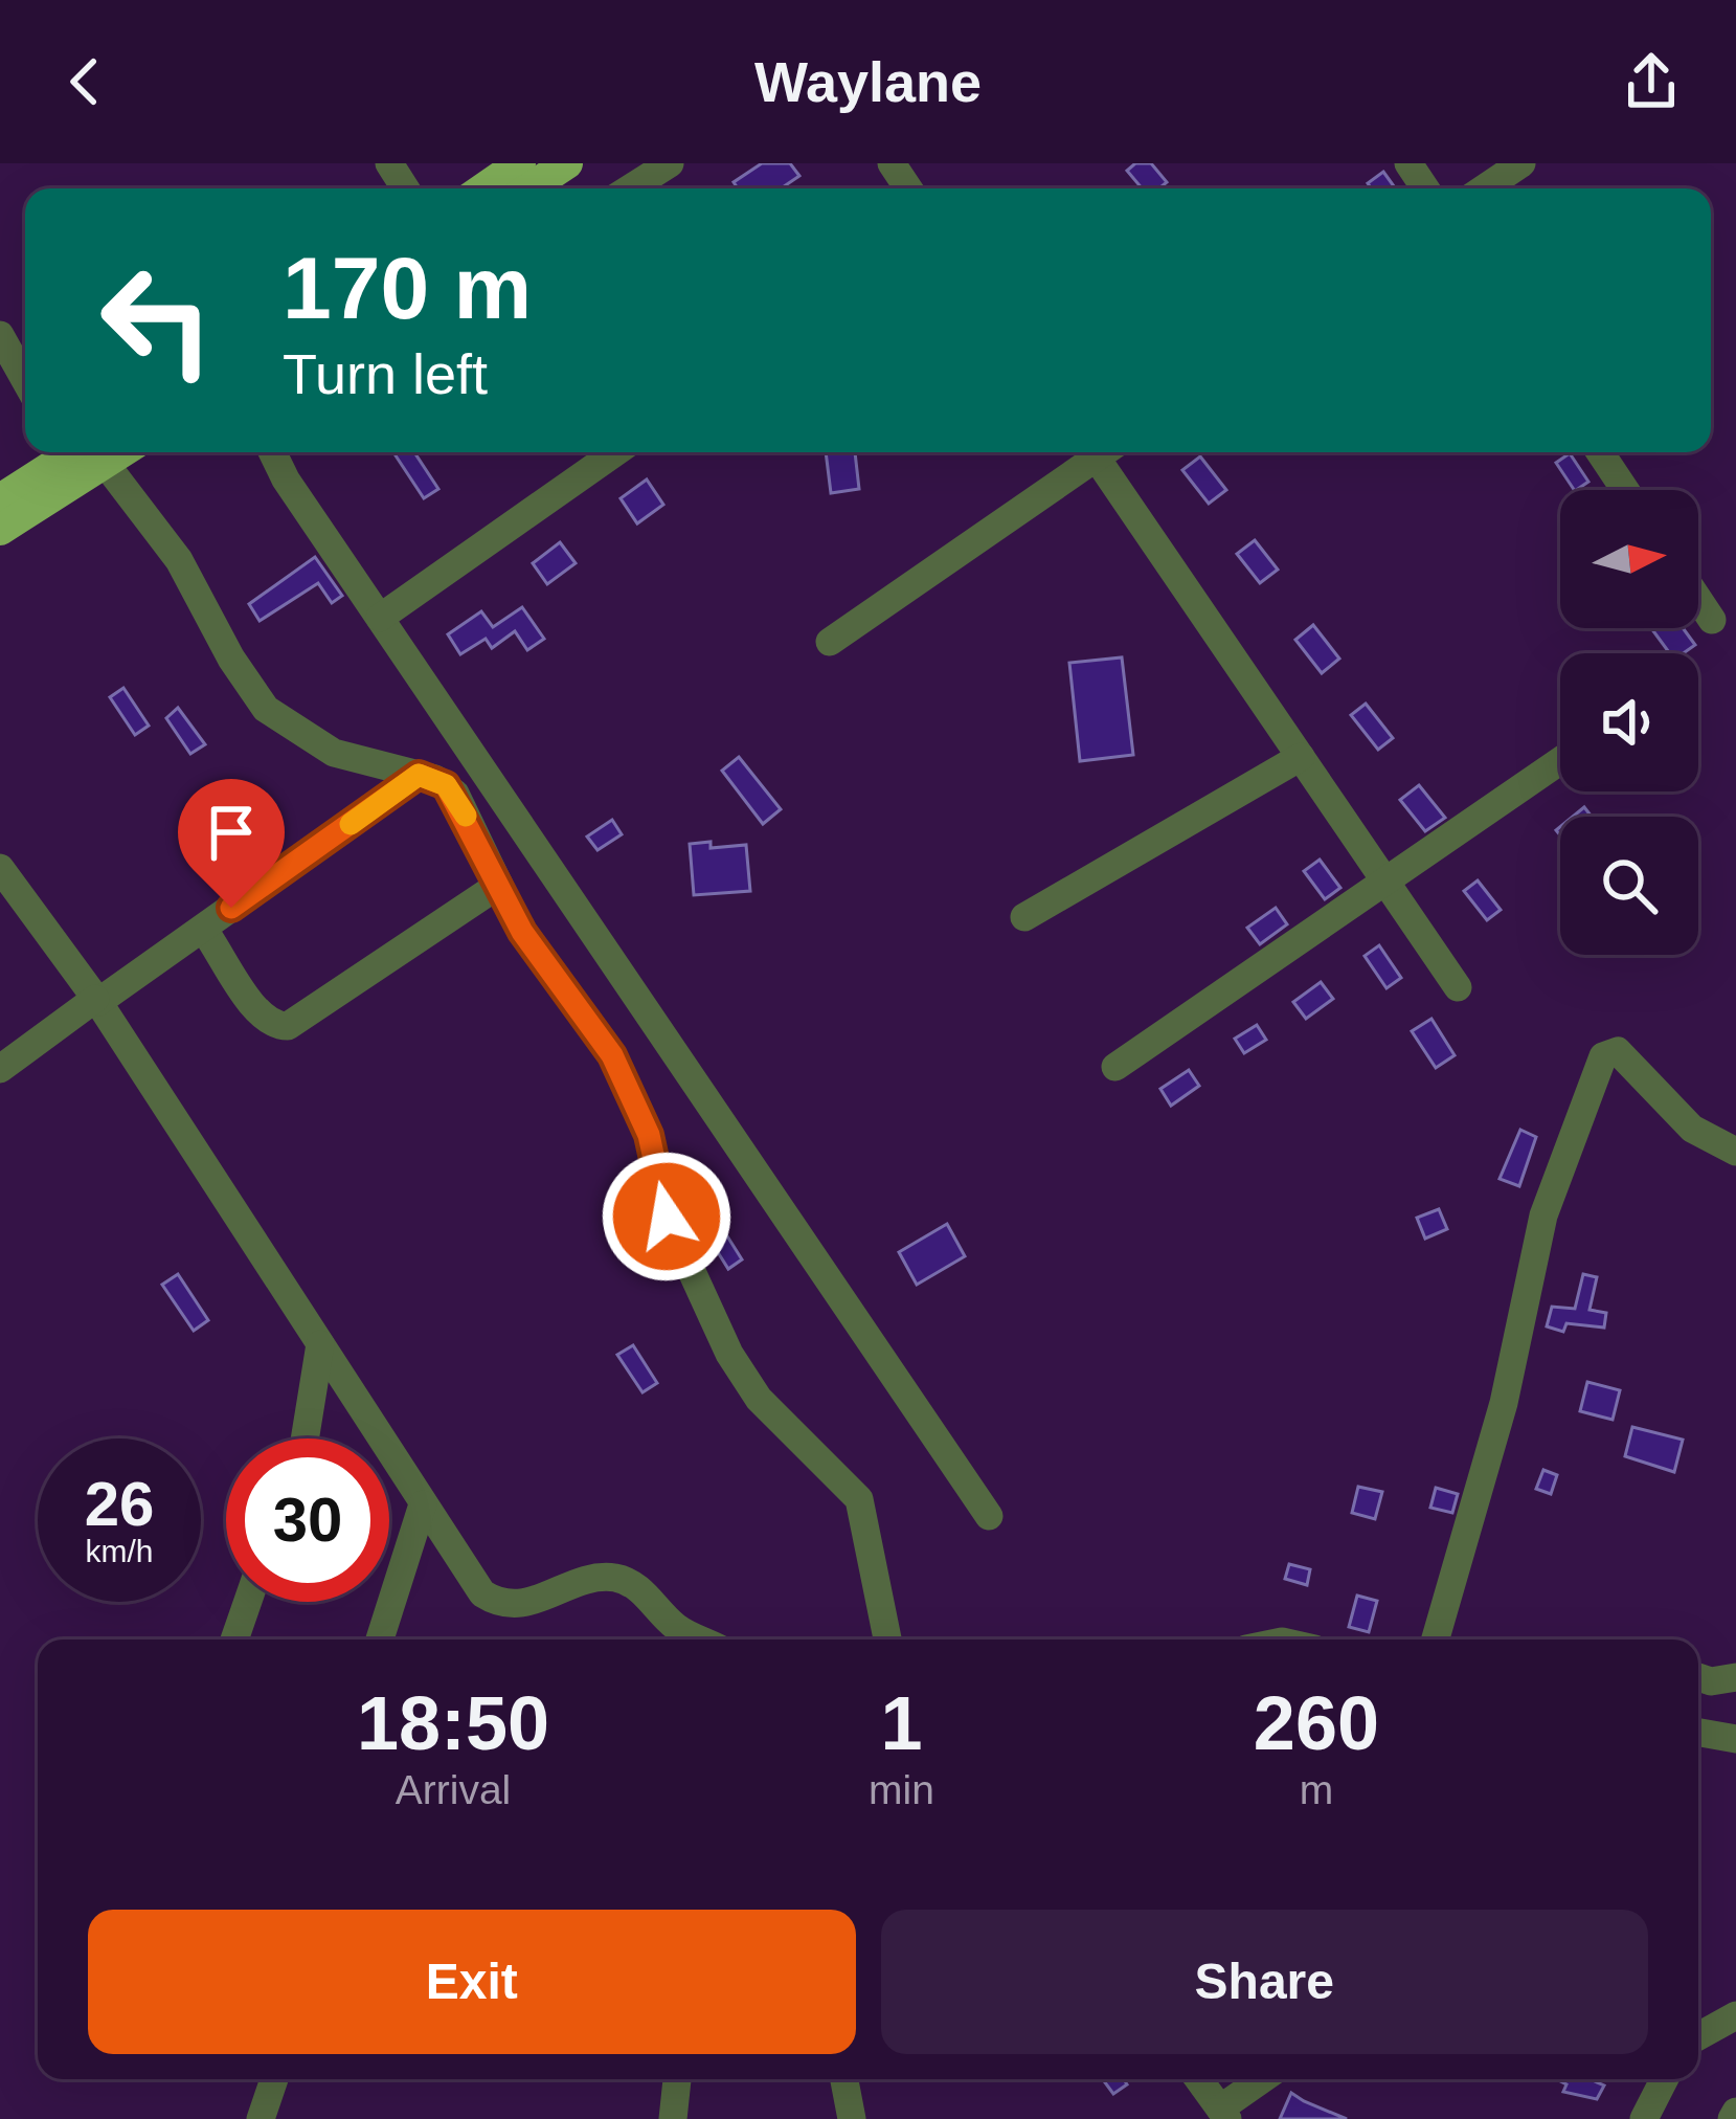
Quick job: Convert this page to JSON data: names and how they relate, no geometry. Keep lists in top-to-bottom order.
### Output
{
  "north": "right",
  "page": {
    "header": "Waylane",
    "turn": ["170 m", "Turn left"],
    "speed": "26 km/h",
    "limit": "30",
    "eta": [
      "18:50",
      "Arrival",
      "1",
      "min",
      "260",
      "m"
    ],
    "buttons": ["Exit", "Share"]
  }
}
